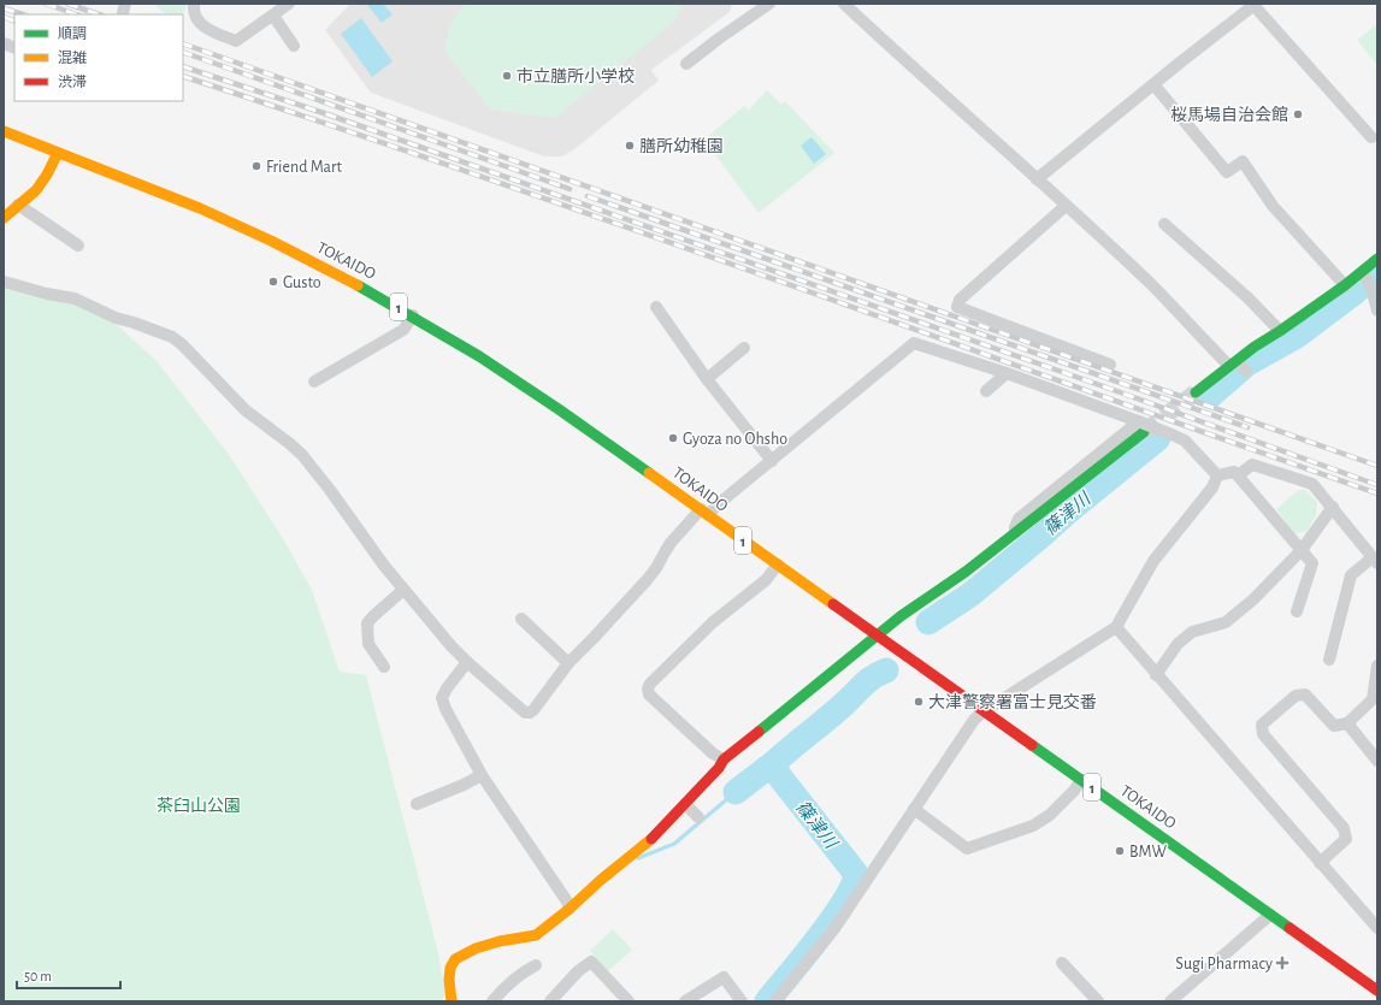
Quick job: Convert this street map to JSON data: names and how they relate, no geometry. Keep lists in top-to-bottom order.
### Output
{
  "streets": {
    "main road": ["TOKAIDO", "1"]
  },
  "water": ["篠津川"],
  "parks": ["茶臼山公園"],
  "places": {
    "other": [
      "市立膳所小学校",
      "桜馬場自治会館",
      "膳所幼稚園",
      "Friend Mart",
      "Gusto",
      "Gyoza no Ohsho",
      "大津警察署富士見交番",
      "BMW"
    ],
    "health": ["Sugi Pharmacy"]
  },
  "legend": ["順調", "混雑", "渋滞"],
  "scale_bar": "50 m"
}
